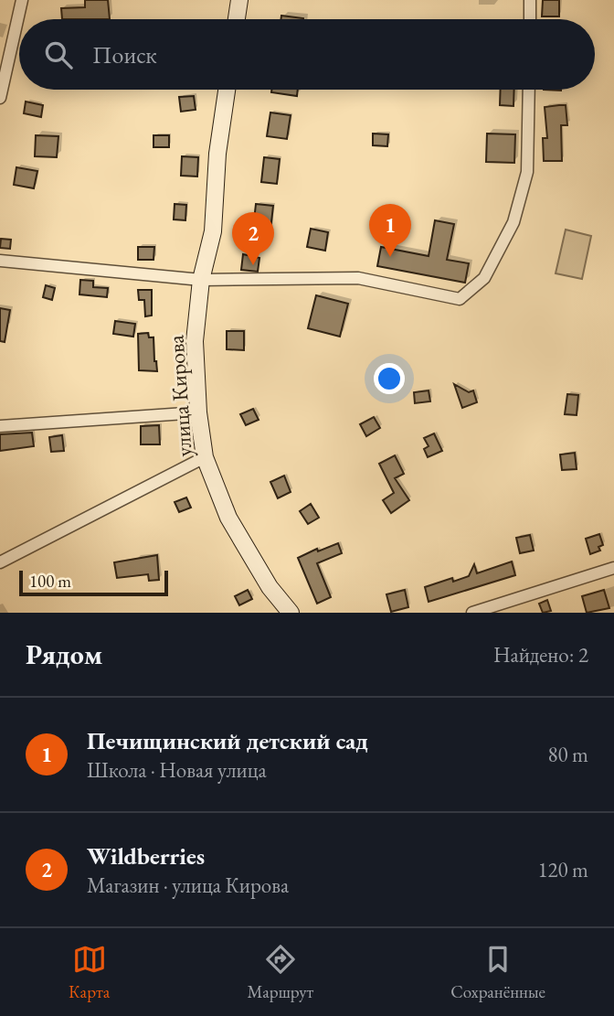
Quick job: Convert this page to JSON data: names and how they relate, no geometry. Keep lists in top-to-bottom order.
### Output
{
  "streets": {
    "street": ["улица Кирова"]
  },
  "scale_bar": "100 m",
  "page": {
    "search": "Поиск",
    "pins": ["1", "2"],
    "scale": "100 m",
    "heading": ["Рядом", "Найдено: 2"],
    "list": [
      {
        "mark": "1",
        "name": "Печищинский детский сад",
        "note": "Школа · Новая улица",
        "value": "80 m"
      },
      {
        "mark": "2",
        "name": "Wildberries",
        "note": "Магазин · улица Кирова",
        "value": "120 m"
      }
    ],
    "nav": ["Карта", "Маршрут", "Сохранённые"]
  }
}
